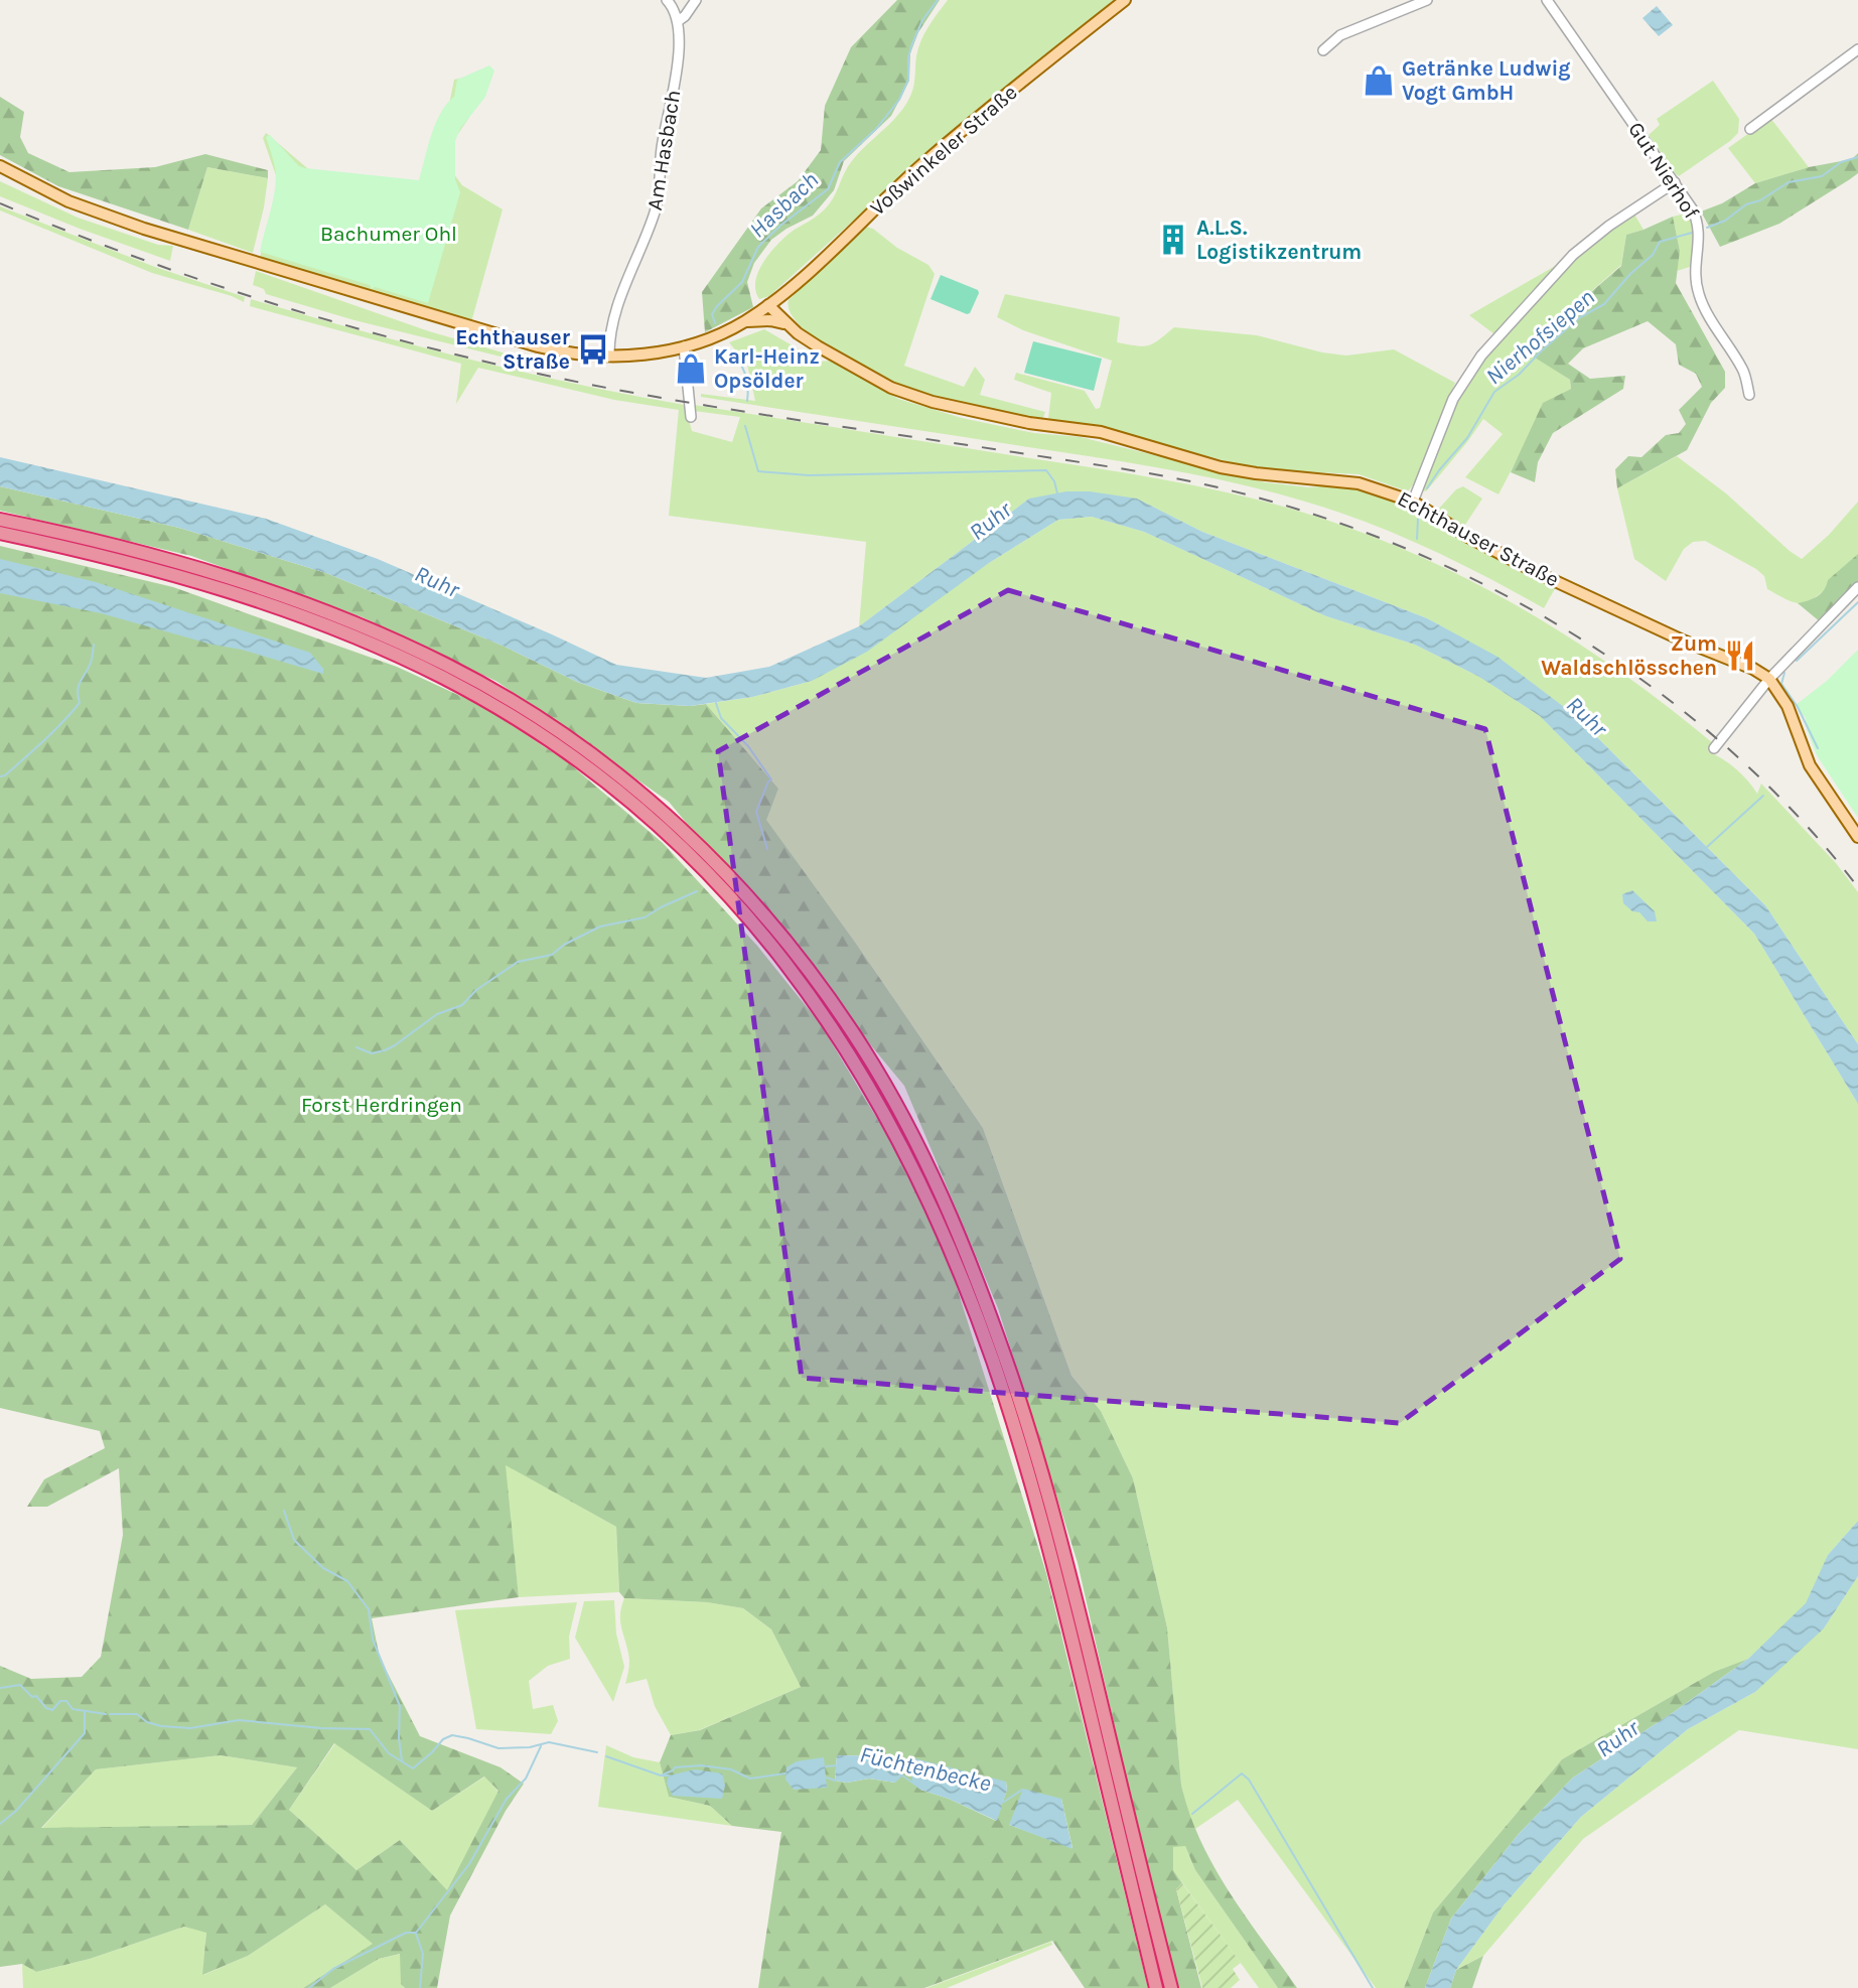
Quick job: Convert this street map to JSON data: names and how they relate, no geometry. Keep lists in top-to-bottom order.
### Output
{
  "streets": {
    "main road": ["Voßwinkeler Straße", "Echthauser Straße"],
    "street": ["Am Hasbach", "Gut Nierhof"]
  },
  "crossings": [
    ["Am Hasbach", "Voßwinkeler Straße"],
    ["Voßwinkeler Straße", "Echthauser Straße"]
  ],
  "water": [
    "Hasbach",
    "Nierhofsiepen",
    "Ruhr",
    "Füchtenbecke"
  ],
  "parks": ["Bachumer Ohl", "Forst Herdringen"],
  "places": {
    "shop": ["Getränke Ludwig Vogt GmbH", "Karl-Heinz Opsölder"],
    "building": ["A.L.S. Logistikzentrum"],
    "bus stop": ["Echthauser Straße"],
    "restaurant": ["Zum Waldschlösschen"]
  }
}
